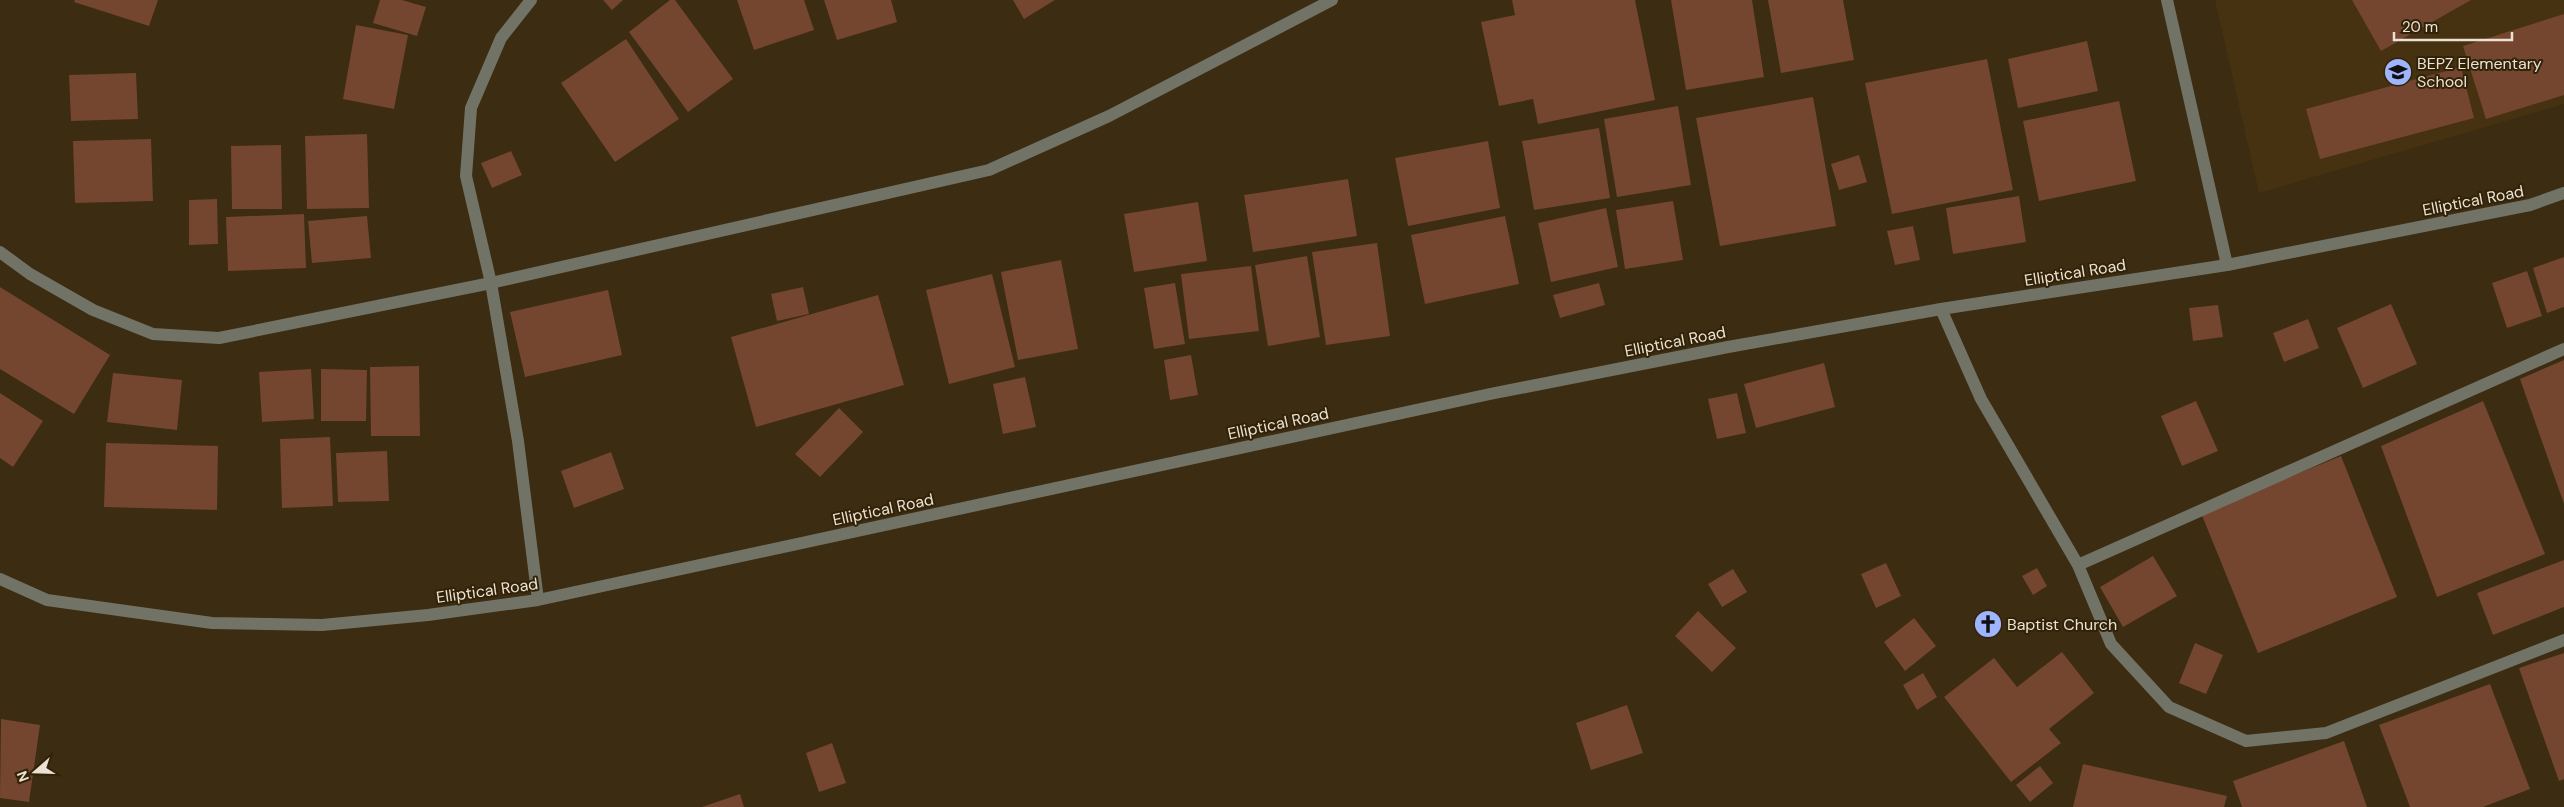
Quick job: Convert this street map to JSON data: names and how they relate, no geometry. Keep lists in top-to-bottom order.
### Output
{
  "streets": {
    "street": ["Elliptical Road"]
  },
  "places": {
    "school or university": ["BEPZ Elementary School"],
    "church": ["Baptist Church"]
  },
  "scale_bar": "20 m",
  "north": "left"
}
